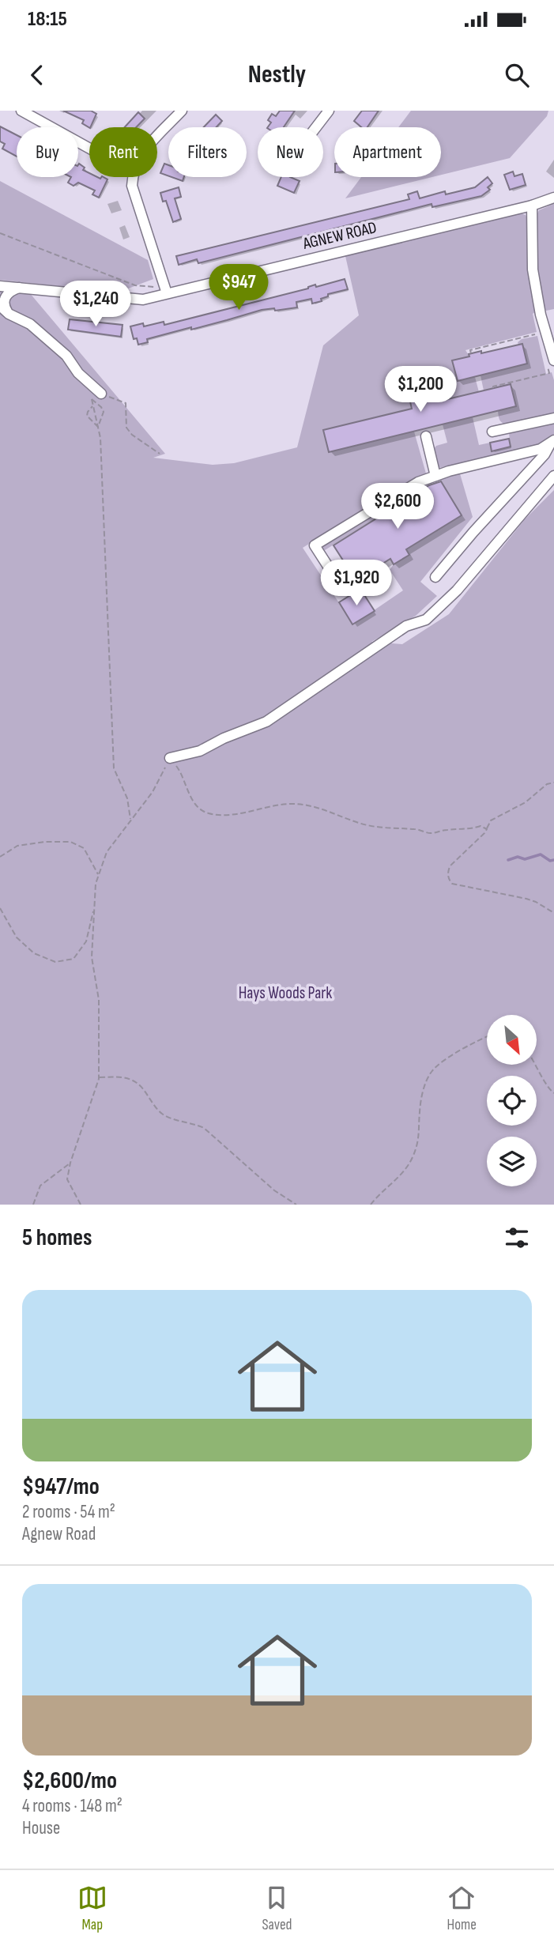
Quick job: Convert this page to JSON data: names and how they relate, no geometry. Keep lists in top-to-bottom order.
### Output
{
  "streets": {
    "street": ["AGNEW ROAD"]
  },
  "parks": ["Hays Woods Park"],
  "north": "bottom right",
  "page": {
    "status": "18:15",
    "header": "Nestly",
    "chip": [
      "Buy",
      "Rent",
      "Filters",
      "New",
      "Apartment"
    ],
    "price": [
      "$947",
      "$1,240",
      "$1,200",
      "$2,600",
      "$1,920"
    ],
    "heading": "5 homes",
    "list": [
      {
        "name": "$947/mo",
        "note": "2 rooms · 54 m² · Agnew Road"
      },
      {
        "name": "$2,600/mo",
        "note": "4 rooms · 148 m² · House"
      }
    ],
    "tabs": ["Map", "Saved", "Home"]
  }
}
